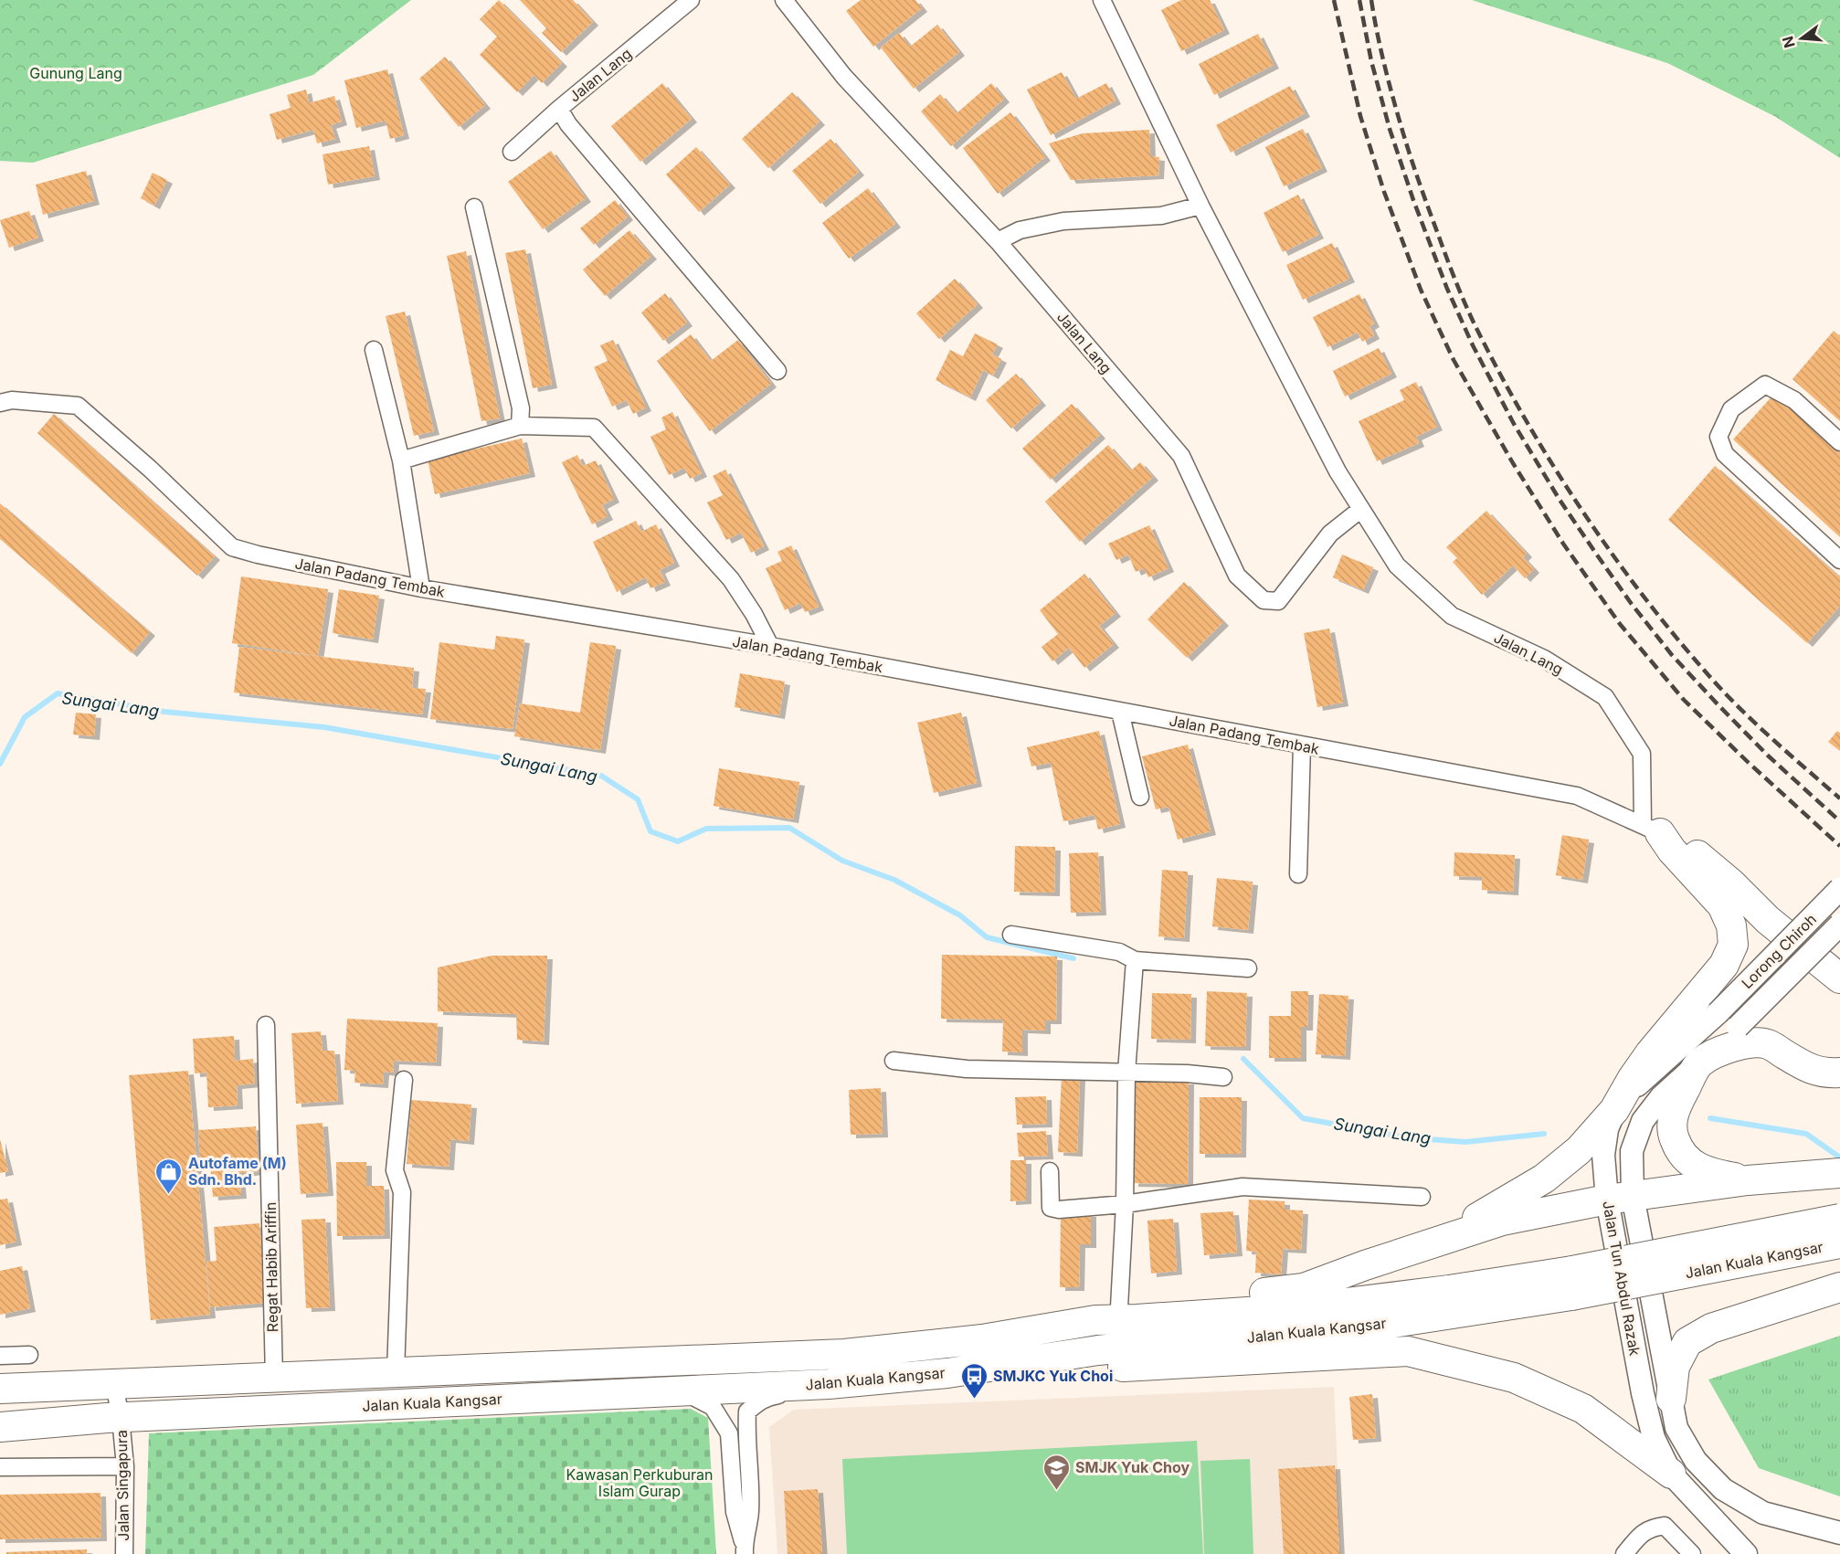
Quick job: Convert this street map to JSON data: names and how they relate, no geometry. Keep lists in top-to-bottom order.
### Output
{
  "streets": {
    "highway": ["Jalan Kuala Kangsar"],
    "main road": ["Lorong Chiroh", "Jalan Tun Abdul Razak"],
    "street": [
      "Jalan Lang",
      "Jalan Padang Tembak",
      "Regat Habib Ariffin",
      "Jalan Singapura"
    ]
  },
  "crossings": [
    ["Jalan Lang", "Jalan Padang Tembak"],
    ["Lorong Chiroh", "Jalan Tun Abdul Razak"],
    ["Jalan Kuala Kangsar", "Regat Habib Ariffin"],
    ["Jalan Kuala Kangsar", "Jalan Singapura"]
  ],
  "water": ["Sungai Lang"],
  "parks": ["Gunung Lang", "Kawasan Perkuburan Islam Gurap"],
  "places": {
    "shop": ["Autofame (M) Sdn. Bhd."],
    "bus stop": ["SMJKC Yuk Choi"],
    "school or university": ["SMJK Yuk Choy"]
  },
  "north": "left"
}
